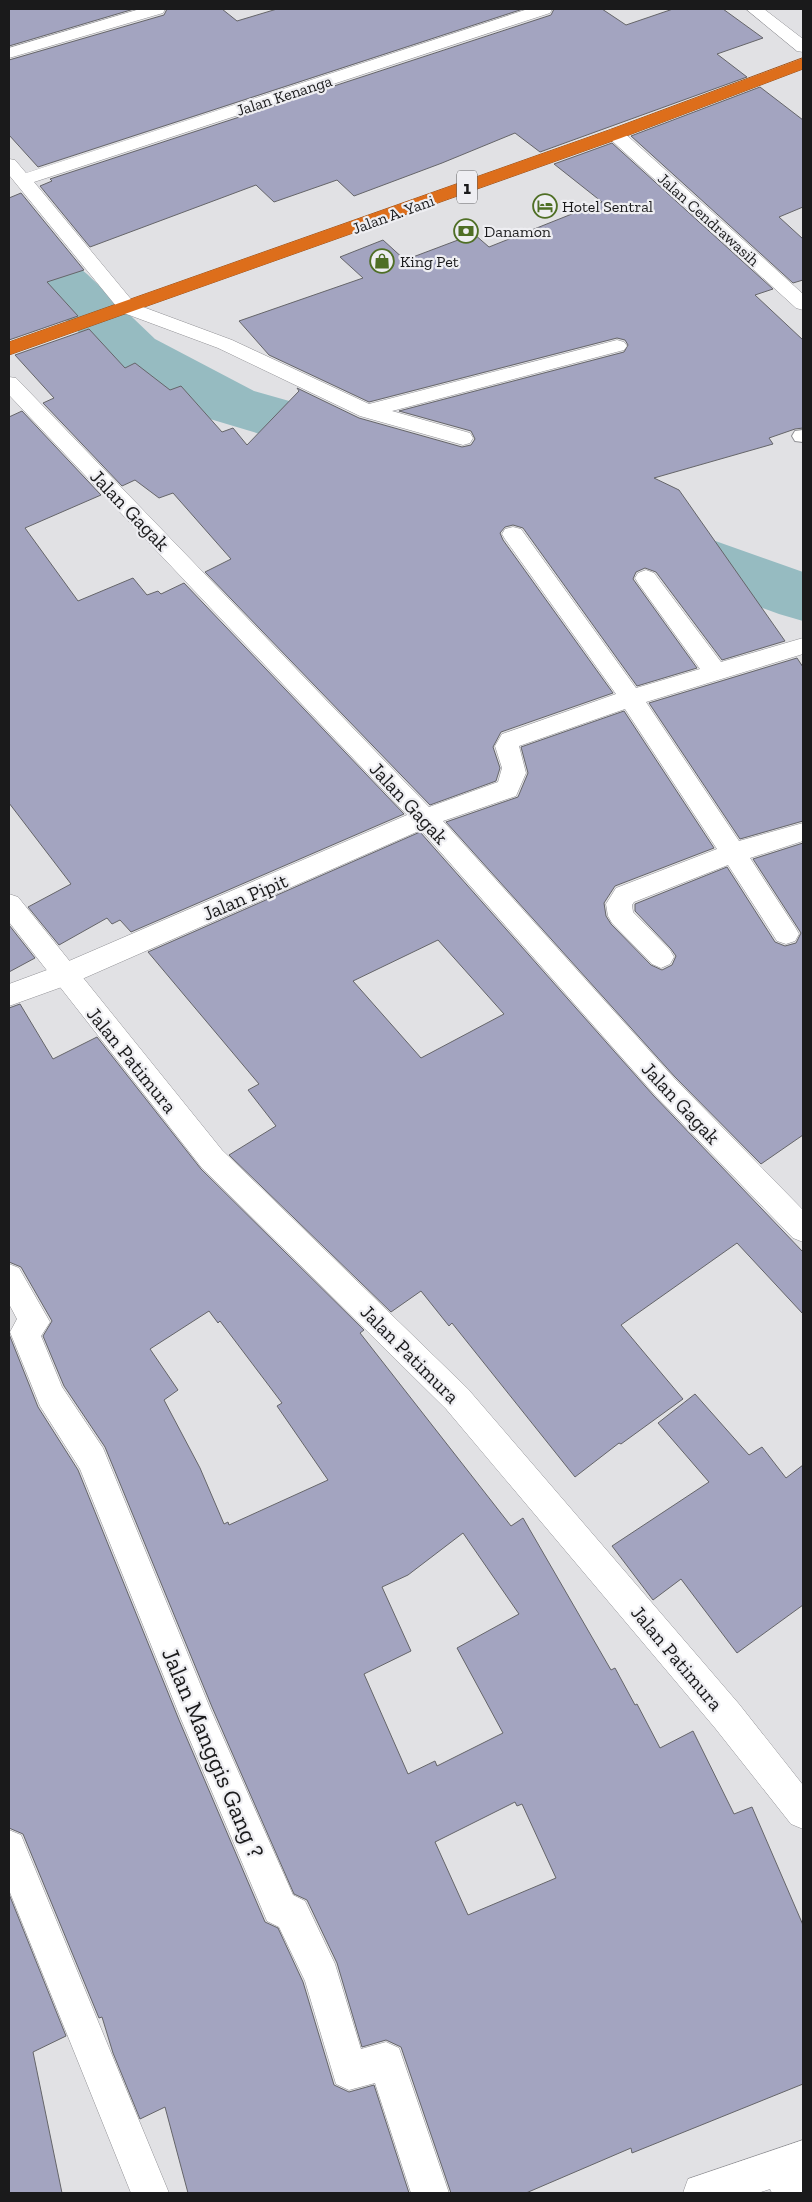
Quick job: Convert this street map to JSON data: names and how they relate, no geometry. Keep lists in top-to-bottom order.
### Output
{
  "streets": {
    "highway": ["1", "Jalan A. Yani"],
    "street": [
      "Jalan Kenanga",
      "Jalan Cendrawasih",
      "Jalan Gagak",
      "Jalan Pipit",
      "Jalan Patimura",
      "Jalan Manggis Gang ?"
    ]
  },
  "crossings": [
    ["Jalan A. Yani", "Jalan Cendrawasih"],
    ["Jalan Gagak", "Jalan Pipit"],
    ["Jalan Pipit", "Jalan Patimura"]
  ],
  "places": {
    "hotel": ["Hotel Sentral"],
    "bank": ["Danamon"],
    "shop": ["King Pet"]
  }
}
